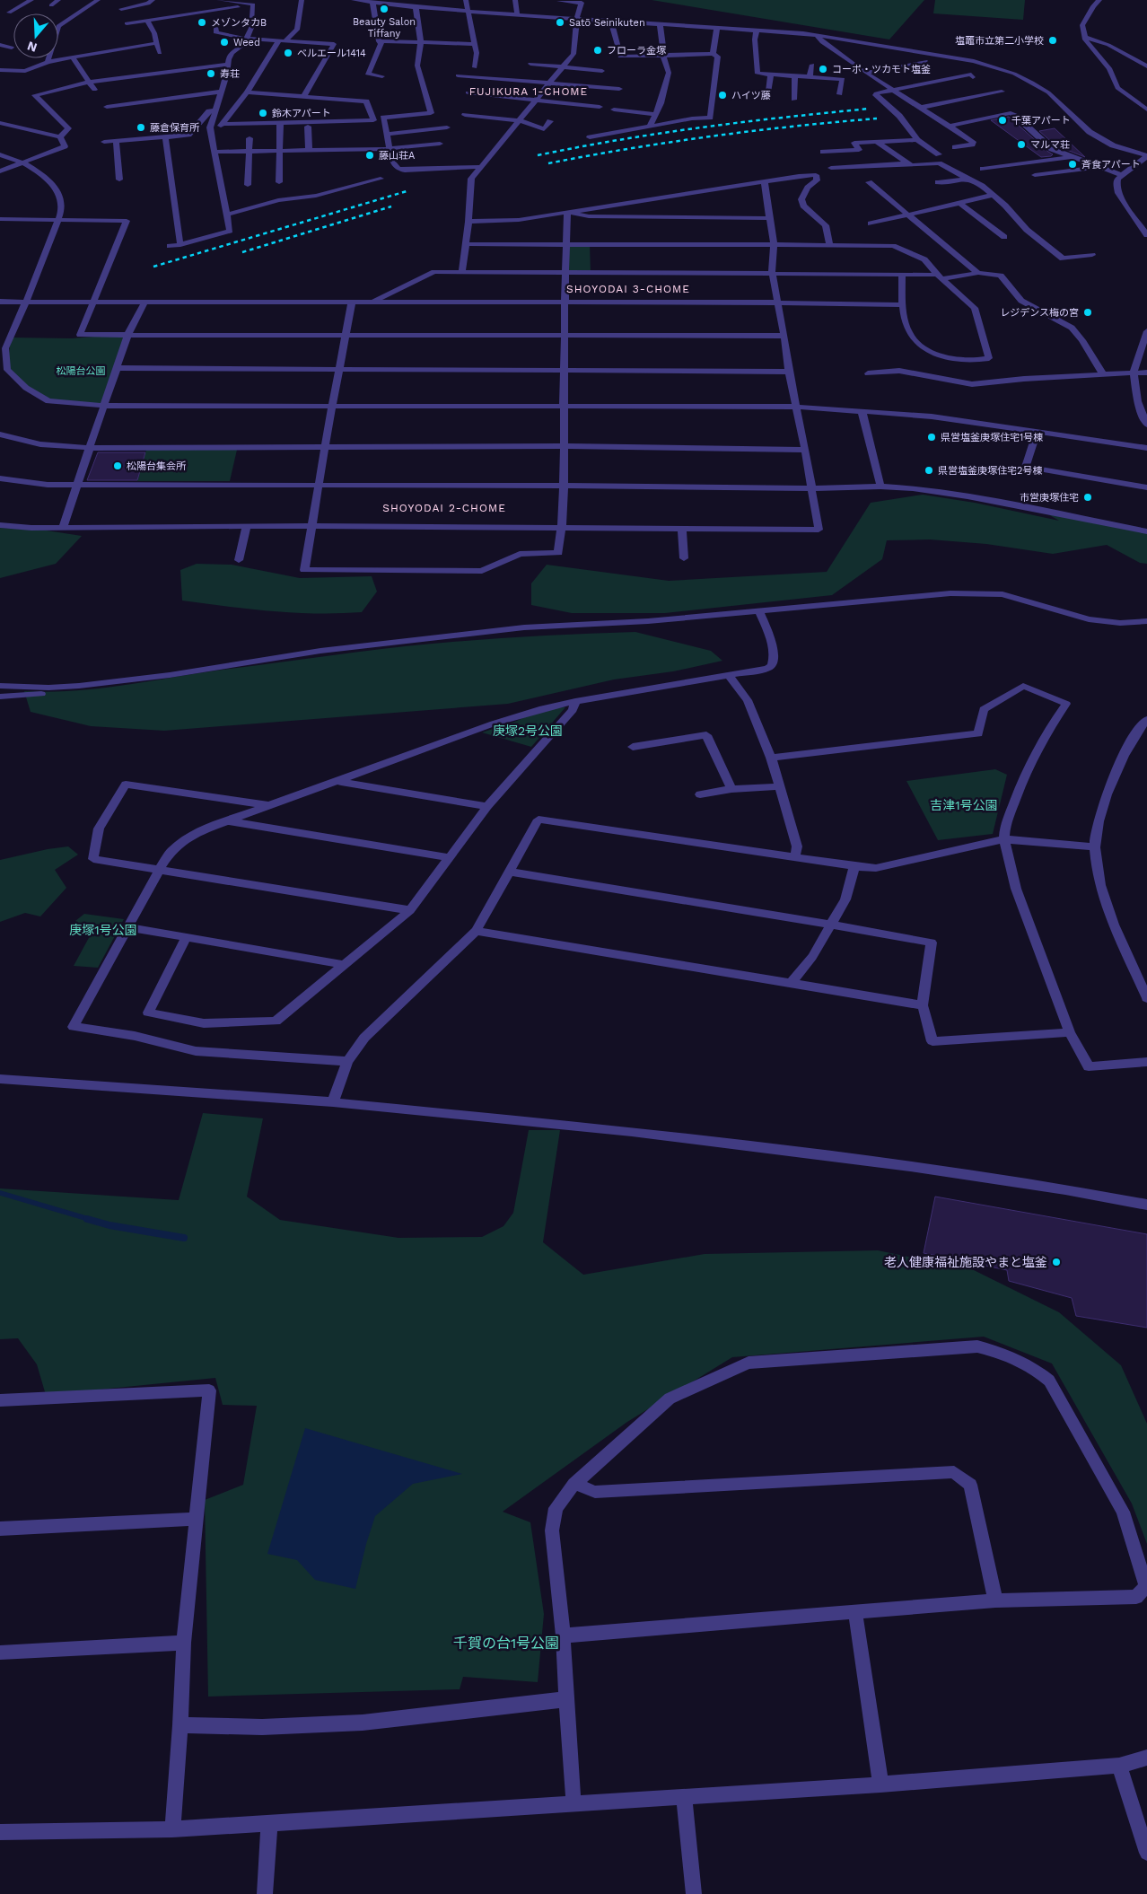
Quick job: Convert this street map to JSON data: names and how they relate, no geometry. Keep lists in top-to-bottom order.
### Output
{
  "districts": ["FUJIKURA 1-CHOME", "SHOYODAI 3-CHOME", "SHOYODAI 2-CHOME"],
  "parks": [
    "松陽台公園",
    "庚塚2号公園",
    "吉津1号公園",
    "庚塚1号公園",
    "千賀の台1号公園"
  ],
  "places": [
    "Beauty Salon Tiffany",
    "メゾンタカB",
    "Satō Seinikuten",
    "塩竈市立第二小学校",
    "Weed",
    "フローラ金塚",
    "ベルエール1414",
    "コーポ・ツカモト塩釜",
    "寿荘",
    "ハイツ藤",
    "鈴木アパート",
    "千葉アパート",
    "藤倉保育所",
    "マルマ荘",
    "藤山荘A",
    "斉食アパート",
    "レジデンス梅の宮",
    "県営塩釜庚塚住宅1号棟",
    "松陽台集会所",
    "県営塩釜庚塚住宅2号棟",
    "市営庚塚住宅",
    "老人健康福祉施設やまと塩釜"
  ],
  "north": "bottom"
}
